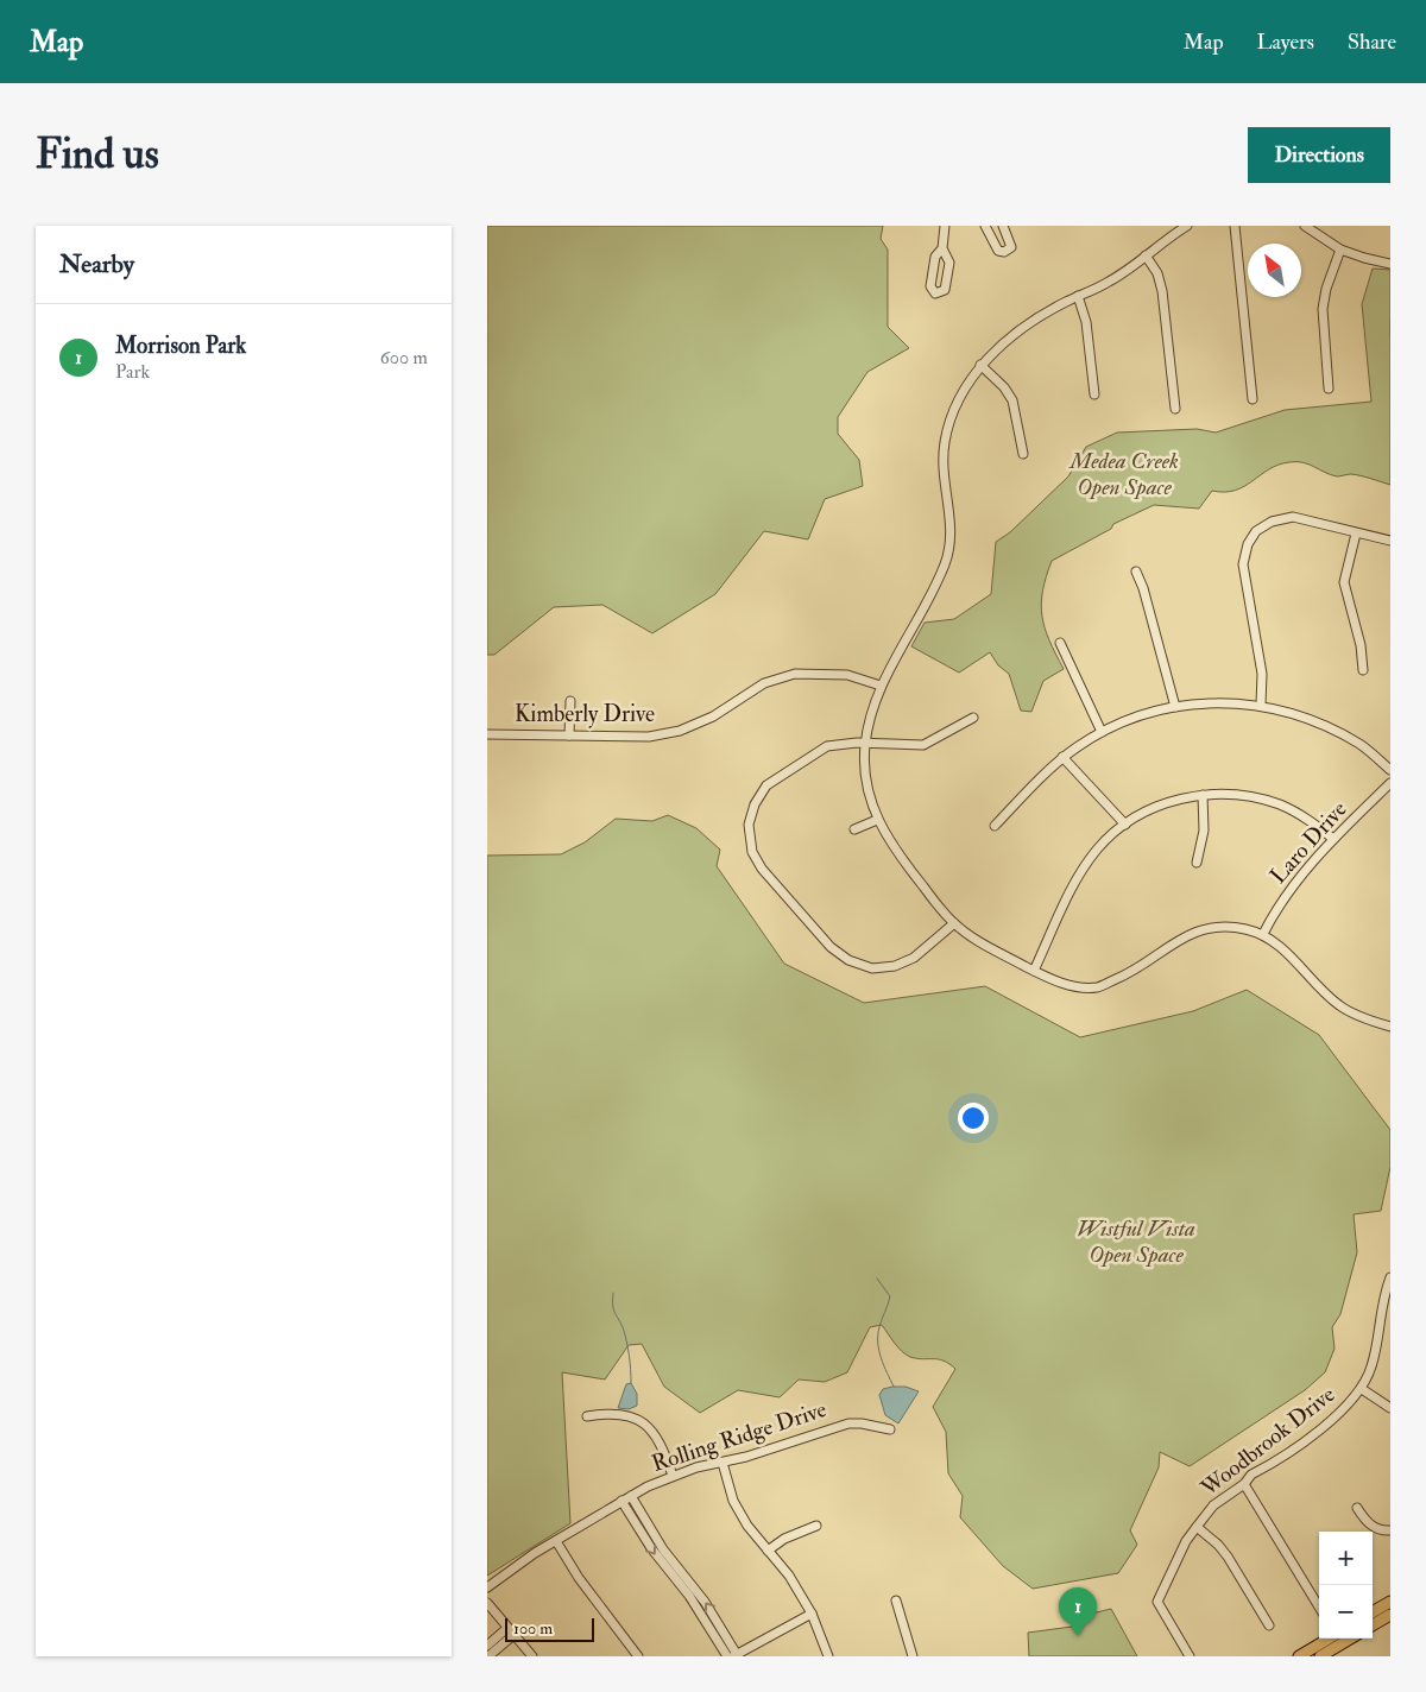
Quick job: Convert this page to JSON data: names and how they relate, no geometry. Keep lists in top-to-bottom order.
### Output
{
  "streets": {
    "street": [
      "Kimberly Drive",
      "Laro Drive",
      "Rolling Ridge Drive",
      "Woodbrook Drive"
    ]
  },
  "parks": ["Medea Creek Open Space", "Wistful Vista Open Space"],
  "scale_bar": "100 m",
  "north": "top left",
  "page": {
    "header": "Map",
    "nav": ["Map", "Layers", "Share"],
    "buttons": "Directions",
    "title": "Find us",
    "heading": "Nearby",
    "list": [
      {
        "mark": "1",
        "name": "Morrison Park",
        "note": "Park",
        "value": "600 m"
      }
    ],
    "map_buttons": ["+", "−"],
    "pins": "1",
    "scale": "100 m"
  }
}
